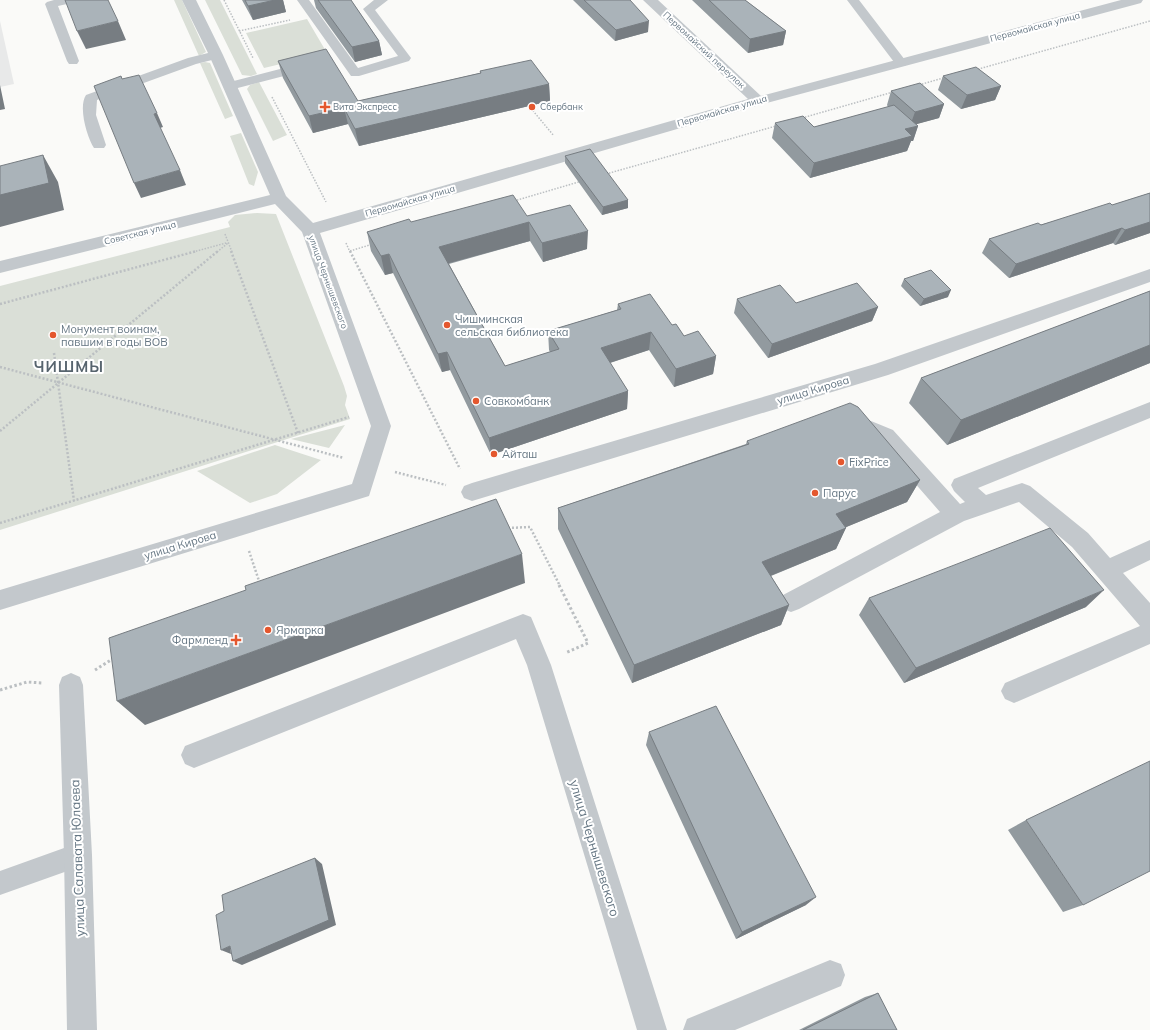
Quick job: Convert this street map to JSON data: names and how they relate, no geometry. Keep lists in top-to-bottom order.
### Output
{
  "streets": {
    "street": [
      "Первомайская улица",
      "Первомайский переулок",
      "Советская улица",
      "улица Чернышевского",
      "улица Кирова",
      "улица Салавата Юлаева"
    ]
  },
  "crossings": [
    ["Первомайская улица", "Первомайский переулок"],
    ["Первомайская улица", "улица Чернышевского"],
    ["Советская улица", "улица Чернышевского"],
    ["улица Чернышевского", "улица Кирова"]
  ],
  "districts": ["ЧИШМЫ"],
  "places": {
    "health": ["Вита Экспресс", "Фармленд"],
    "other": [
      "Сбербанк",
      "Чишминская сельская библиотека",
      "Монумент воинам, павшим в годы ВОВ",
      "Совкомбанк",
      "Айташ",
      "FixPrice",
      "Парус",
      "Ярмарка"
    ]
  }
}
